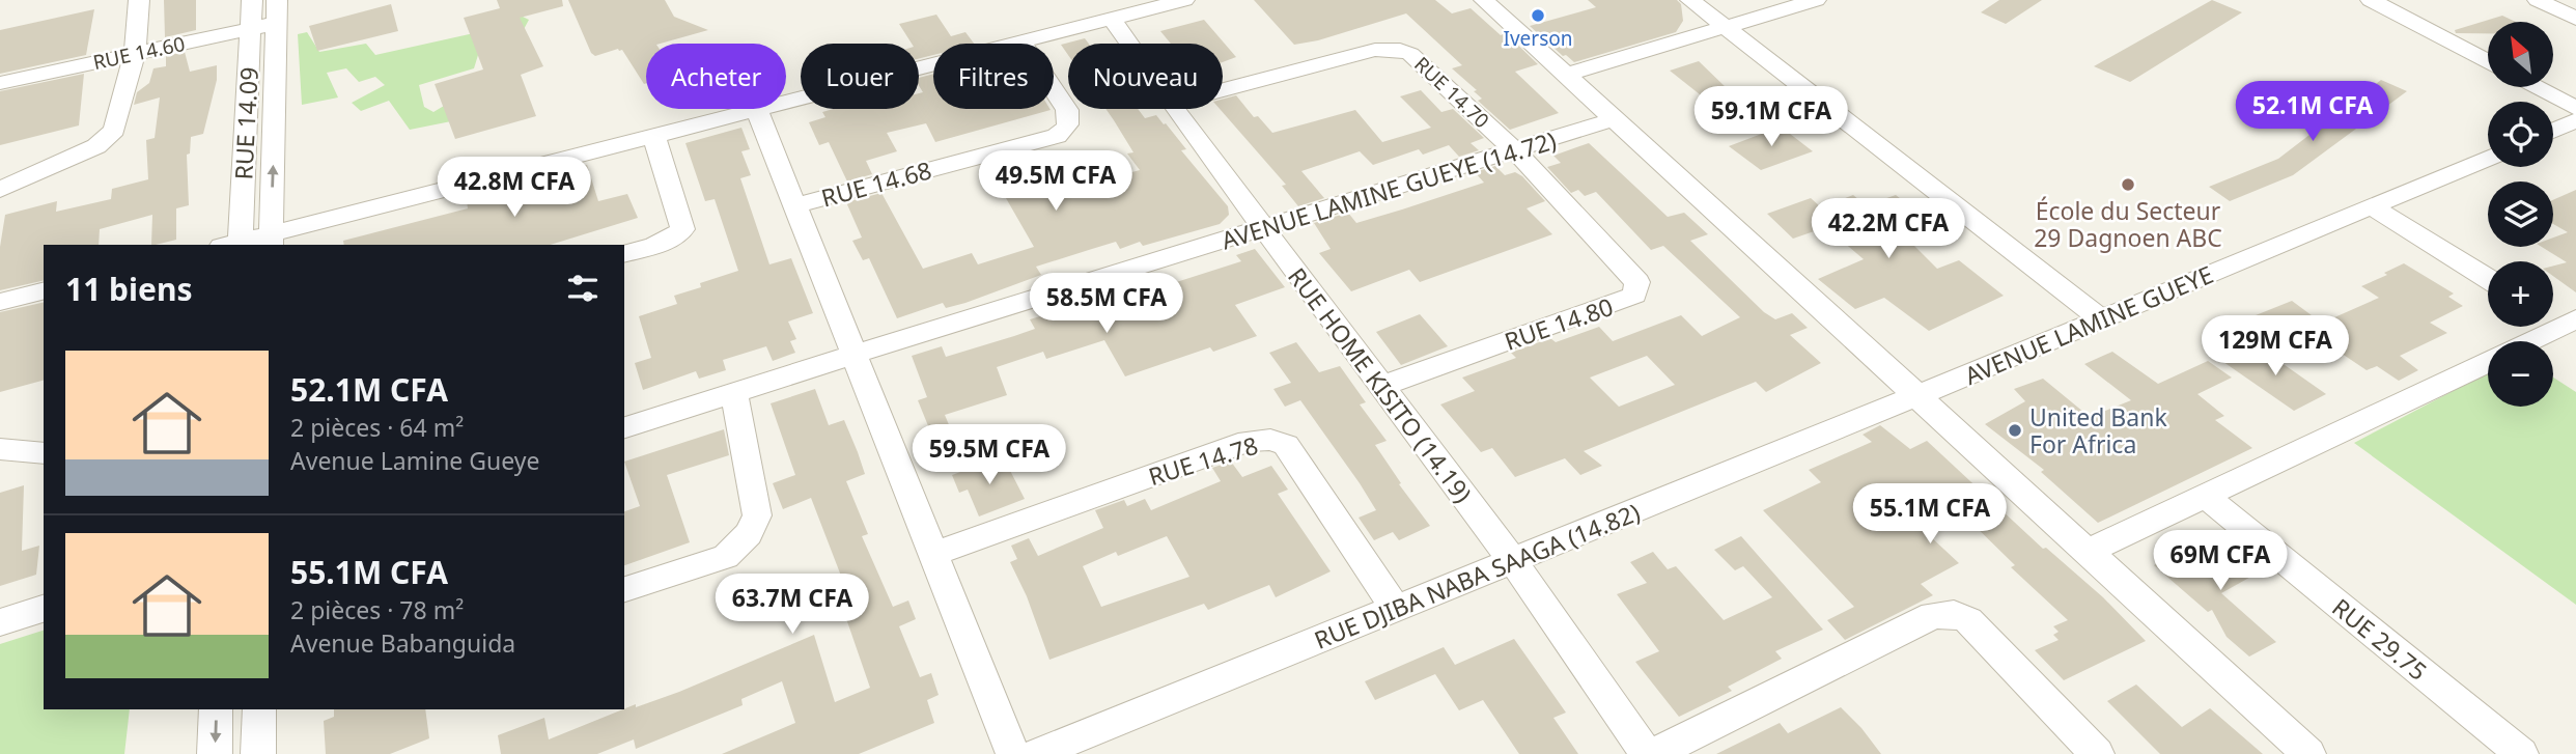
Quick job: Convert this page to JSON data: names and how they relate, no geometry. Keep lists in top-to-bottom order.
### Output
{
  "streets": {
    "street": [
      "RUE 14.60",
      "RUE 14.70",
      "RUE 14.09",
      "RUE 14.68",
      "AVENUE LAMINE GUEYE (14.72)",
      "RUE 14.80",
      "AVENUE LAMINE GUEYE",
      "RUE HOME KISITO (14.19)",
      "RUE 14.78",
      "RUE DJIBA NABA SAAGA (14.82)",
      "RUE 29.75"
    ]
  },
  "crossings": [
    ["RUE 14.60", "RUE 14.09"],
    ["RUE 14.70", "AVENUE LAMINE GUEYE (14.72)"],
    ["RUE 14.70", "RUE 14.80"],
    ["AVENUE LAMINE GUEYE (14.72)", "RUE 14.80"],
    ["AVENUE LAMINE GUEYE (14.72)", "RUE HOME KISITO (14.19)"],
    ["RUE 14.80", "RUE HOME KISITO (14.19)"],
    ["AVENUE LAMINE GUEYE", "RUE DJIBA NABA SAAGA (14.82)"],
    ["RUE HOME KISITO (14.19)", "RUE DJIBA NABA SAAGA (14.82)"],
    ["RUE 14.78", "RUE DJIBA NABA SAAGA (14.82)"]
  ],
  "places": ["Iverson", "École du Secteur 29 Dagnoen ABC", "United Bank For Africa"],
  "north": "top left",
  "page": {
    "map_buttons": ["+", "−"],
    "chip": [
      "Acheter",
      "Louer",
      "Filtres",
      "Nouveau"
    ],
    "price": [
      "52.1M CFA",
      "59.1M CFA",
      "49.5M CFA",
      "42.8M CFA",
      "42.2M CFA",
      "58.5M CFA",
      "129M CFA",
      "59.5M CFA",
      "55.1M CFA",
      "69M CFA",
      "63.7M CFA"
    ],
    "heading": "11 biens",
    "list": [
      {
        "name": "52.1M CFA",
        "note": "2 pièces · 64 m² · Avenue Lamine Gueye"
      },
      {
        "name": "55.1M CFA",
        "note": "2 pièces · 78 m² · Avenue Babanguida"
      }
    ]
  }
}
